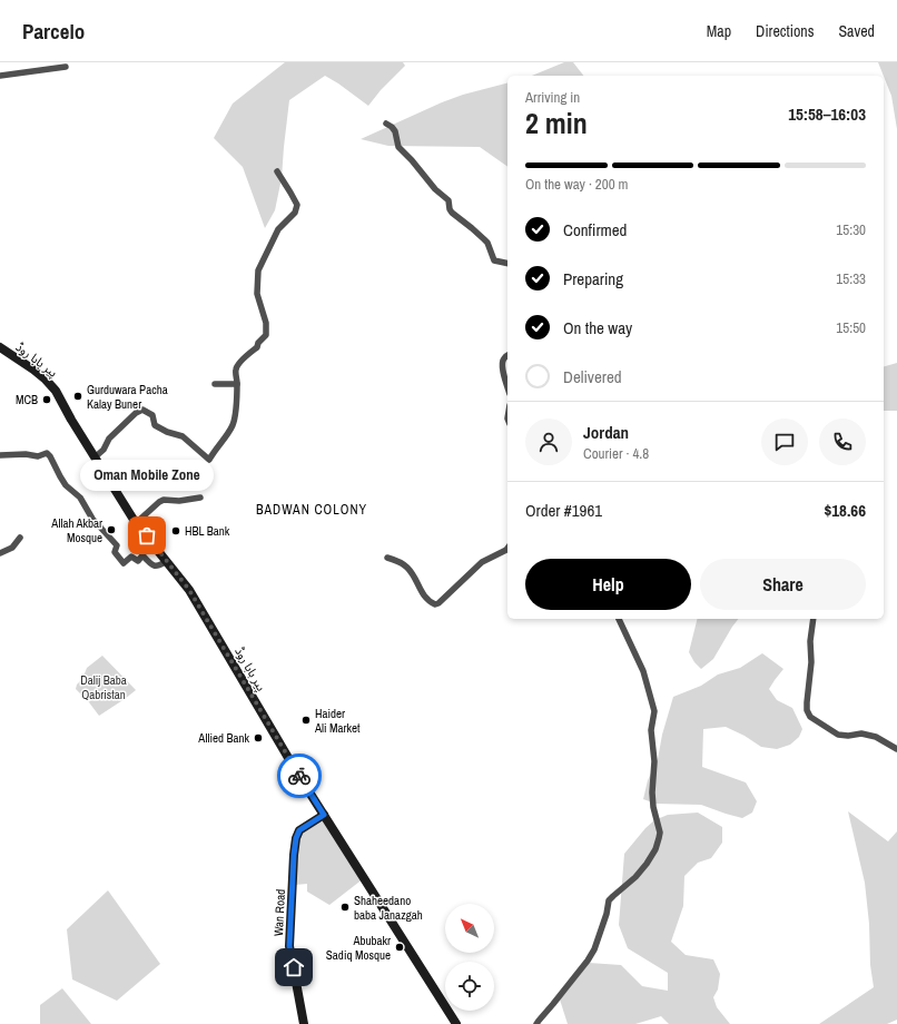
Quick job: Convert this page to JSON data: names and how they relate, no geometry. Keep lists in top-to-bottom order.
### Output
{
  "streets": {
    "main road": ["پیر بابا روڈ", "Wan Road"]
  },
  "crossings": [
    ["پیر بابا روڈ", "Wan Road"]
  ],
  "districts": ["BADWAN COLONY"],
  "parks": ["Dalij Baba Qabristan"],
  "places": [
    "Gurduwara Pacha Kalay Buner",
    "MCB",
    "Allah Akbar Mosque",
    "HBL Bank",
    "Oman Mobile Zone",
    "Haider Ali Market",
    "Allied Bank",
    "Shaheedano baba Janazgah",
    "Abubakr Sadiq Mosque"
  ],
  "north": "top left",
  "page": {
    "header": "Parcelo",
    "nav": ["Map", "Directions", "Saved"],
    "heading": ["2 min", "Arriving in", "15:58–16:03"],
    "panel": [
      "Jordan",
      "Courier · 4.8",
      "Order #1961",
      "$18.66"
    ],
    "bar": "On the way · 200 m",
    "list": [
      ["Confirmed", "15:30"],
      ["Preparing", "15:33"],
      ["On the way", "15:50"],
      "Delivered"
    ],
    "bubble": "Oman Mobile Zone",
    "buttons": ["Help", "Share"]
  }
}
